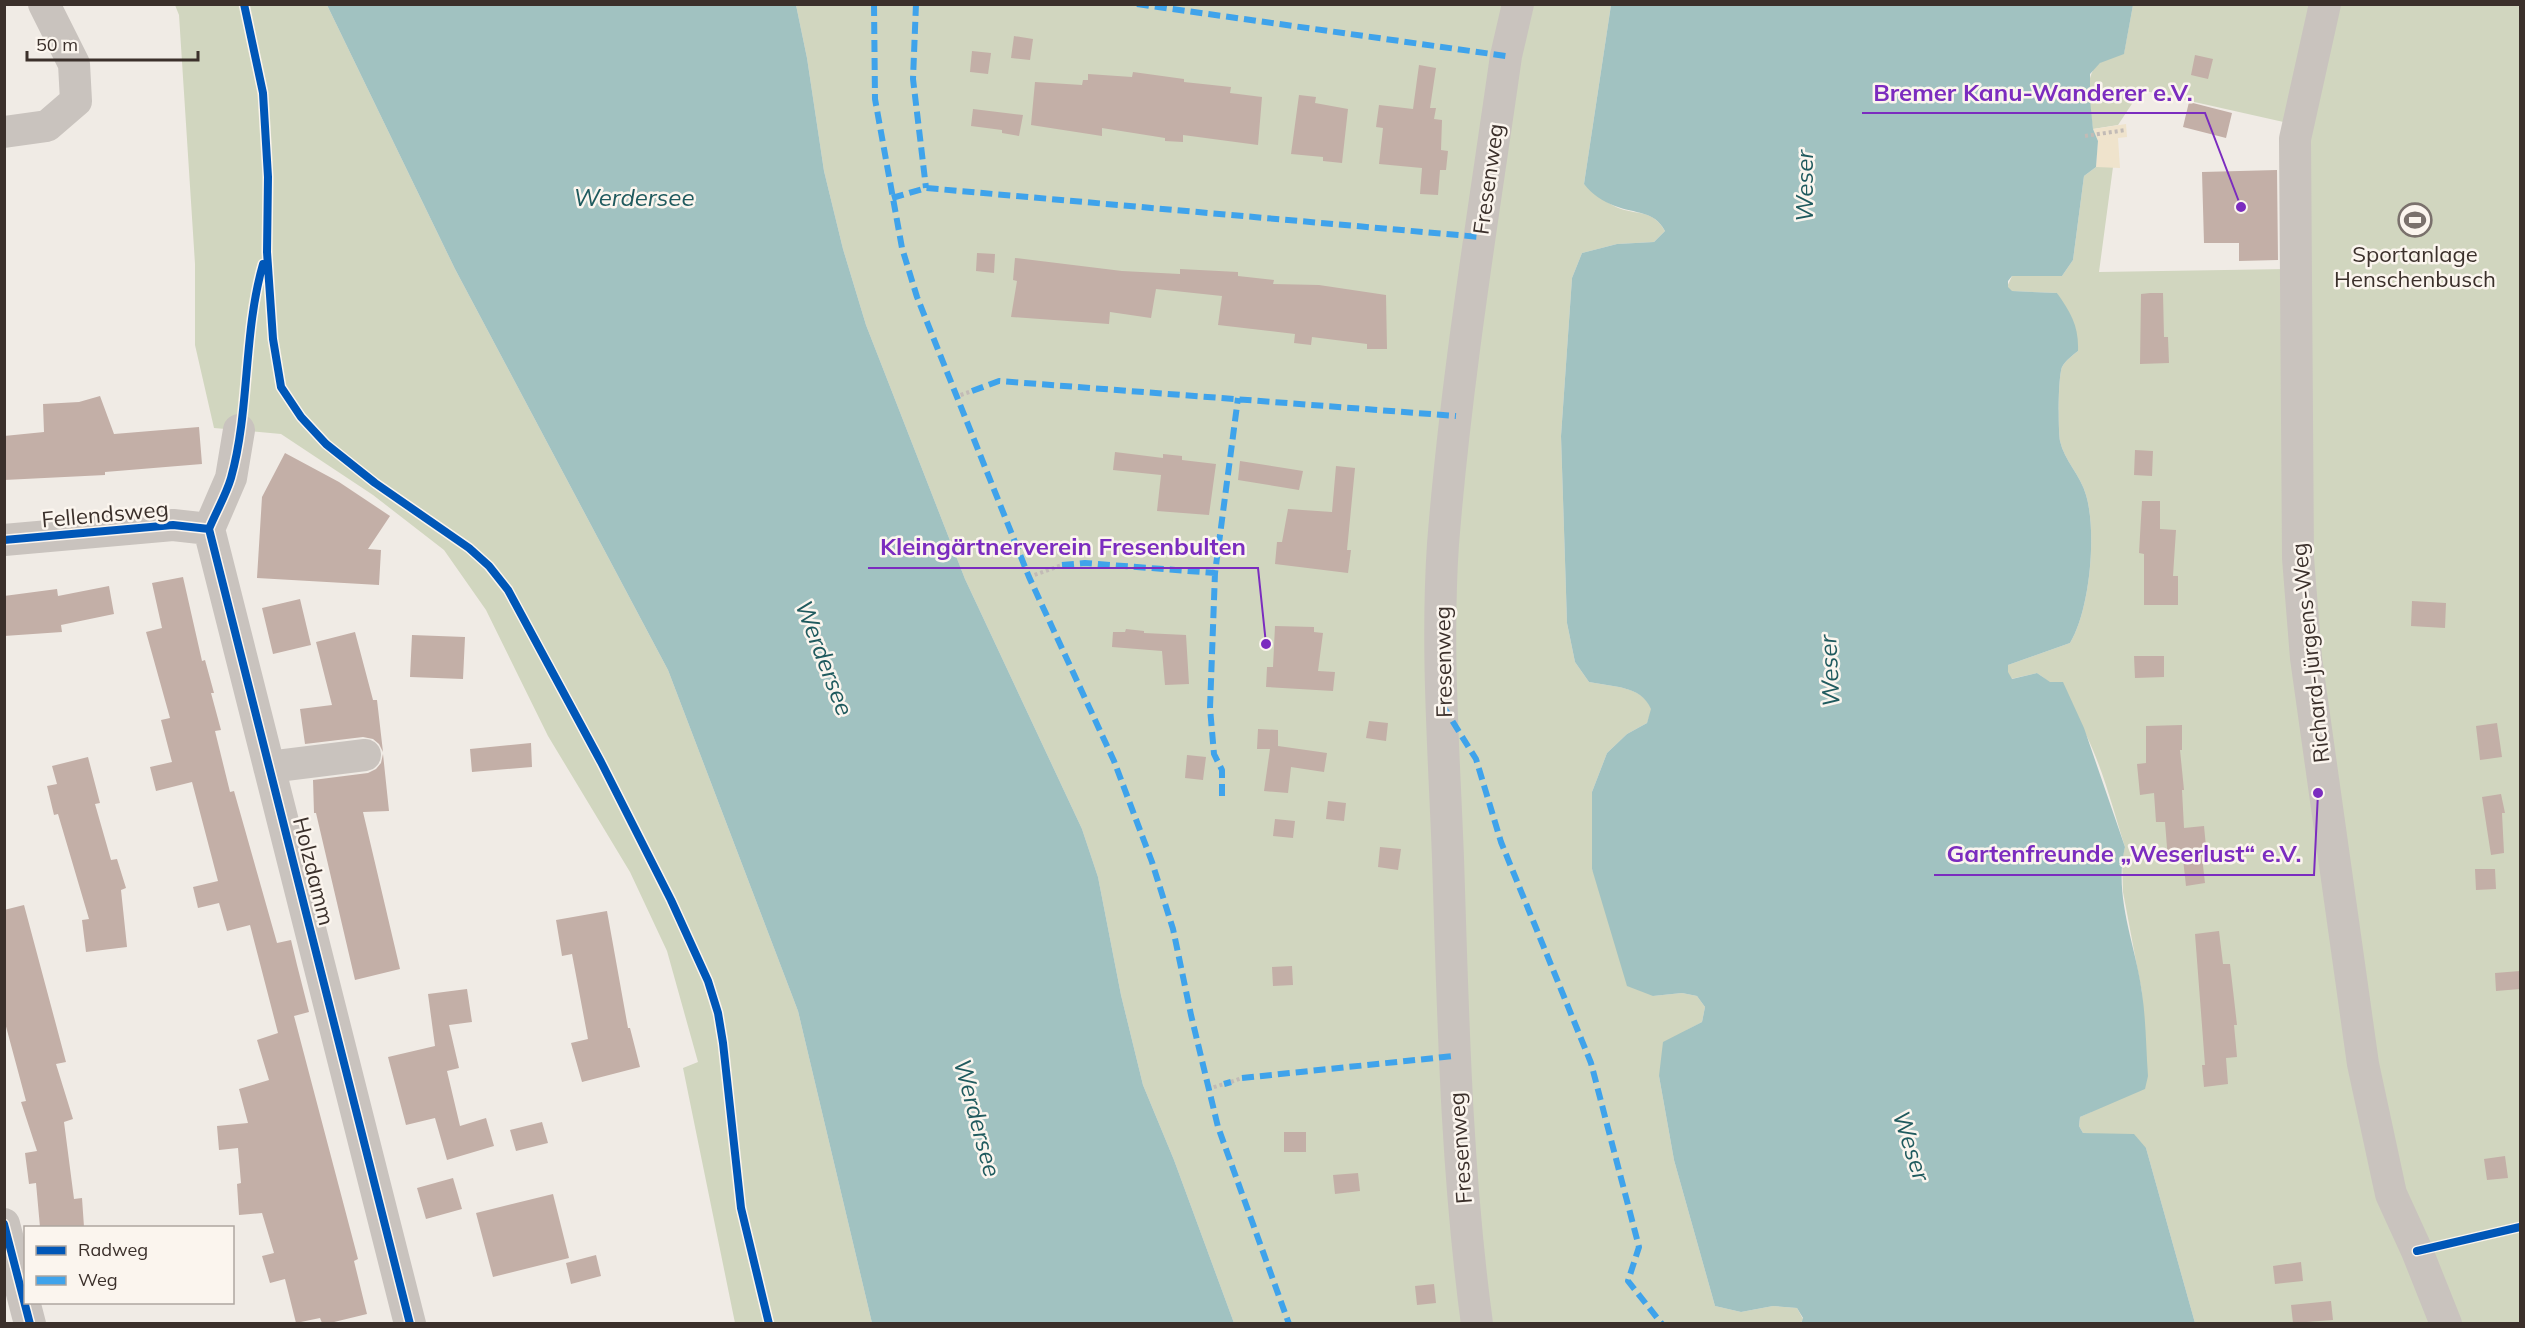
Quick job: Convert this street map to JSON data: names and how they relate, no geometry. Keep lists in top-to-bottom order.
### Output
{
  "streets": {
    "street": [
      "Fresenweg",
      "Fellendsweg",
      "Richard-Jürgens-Weg",
      "Holzdamm"
    ]
  },
  "crossings": [
    ["Fellendsweg", "Holzdamm"]
  ],
  "water": ["Weser", "Werdersee"],
  "places": {
    "other": ["Bremer Kanu-Wanderer e.V.", "Kleingärtnerverein Fresenbulten", "Gartenfreunde „Weserlust“ e.V."],
    "sports": ["Sportanlage Henschenbusch"]
  },
  "legend": ["Radweg", "Weg"],
  "scale_bar": "50 m"
}
